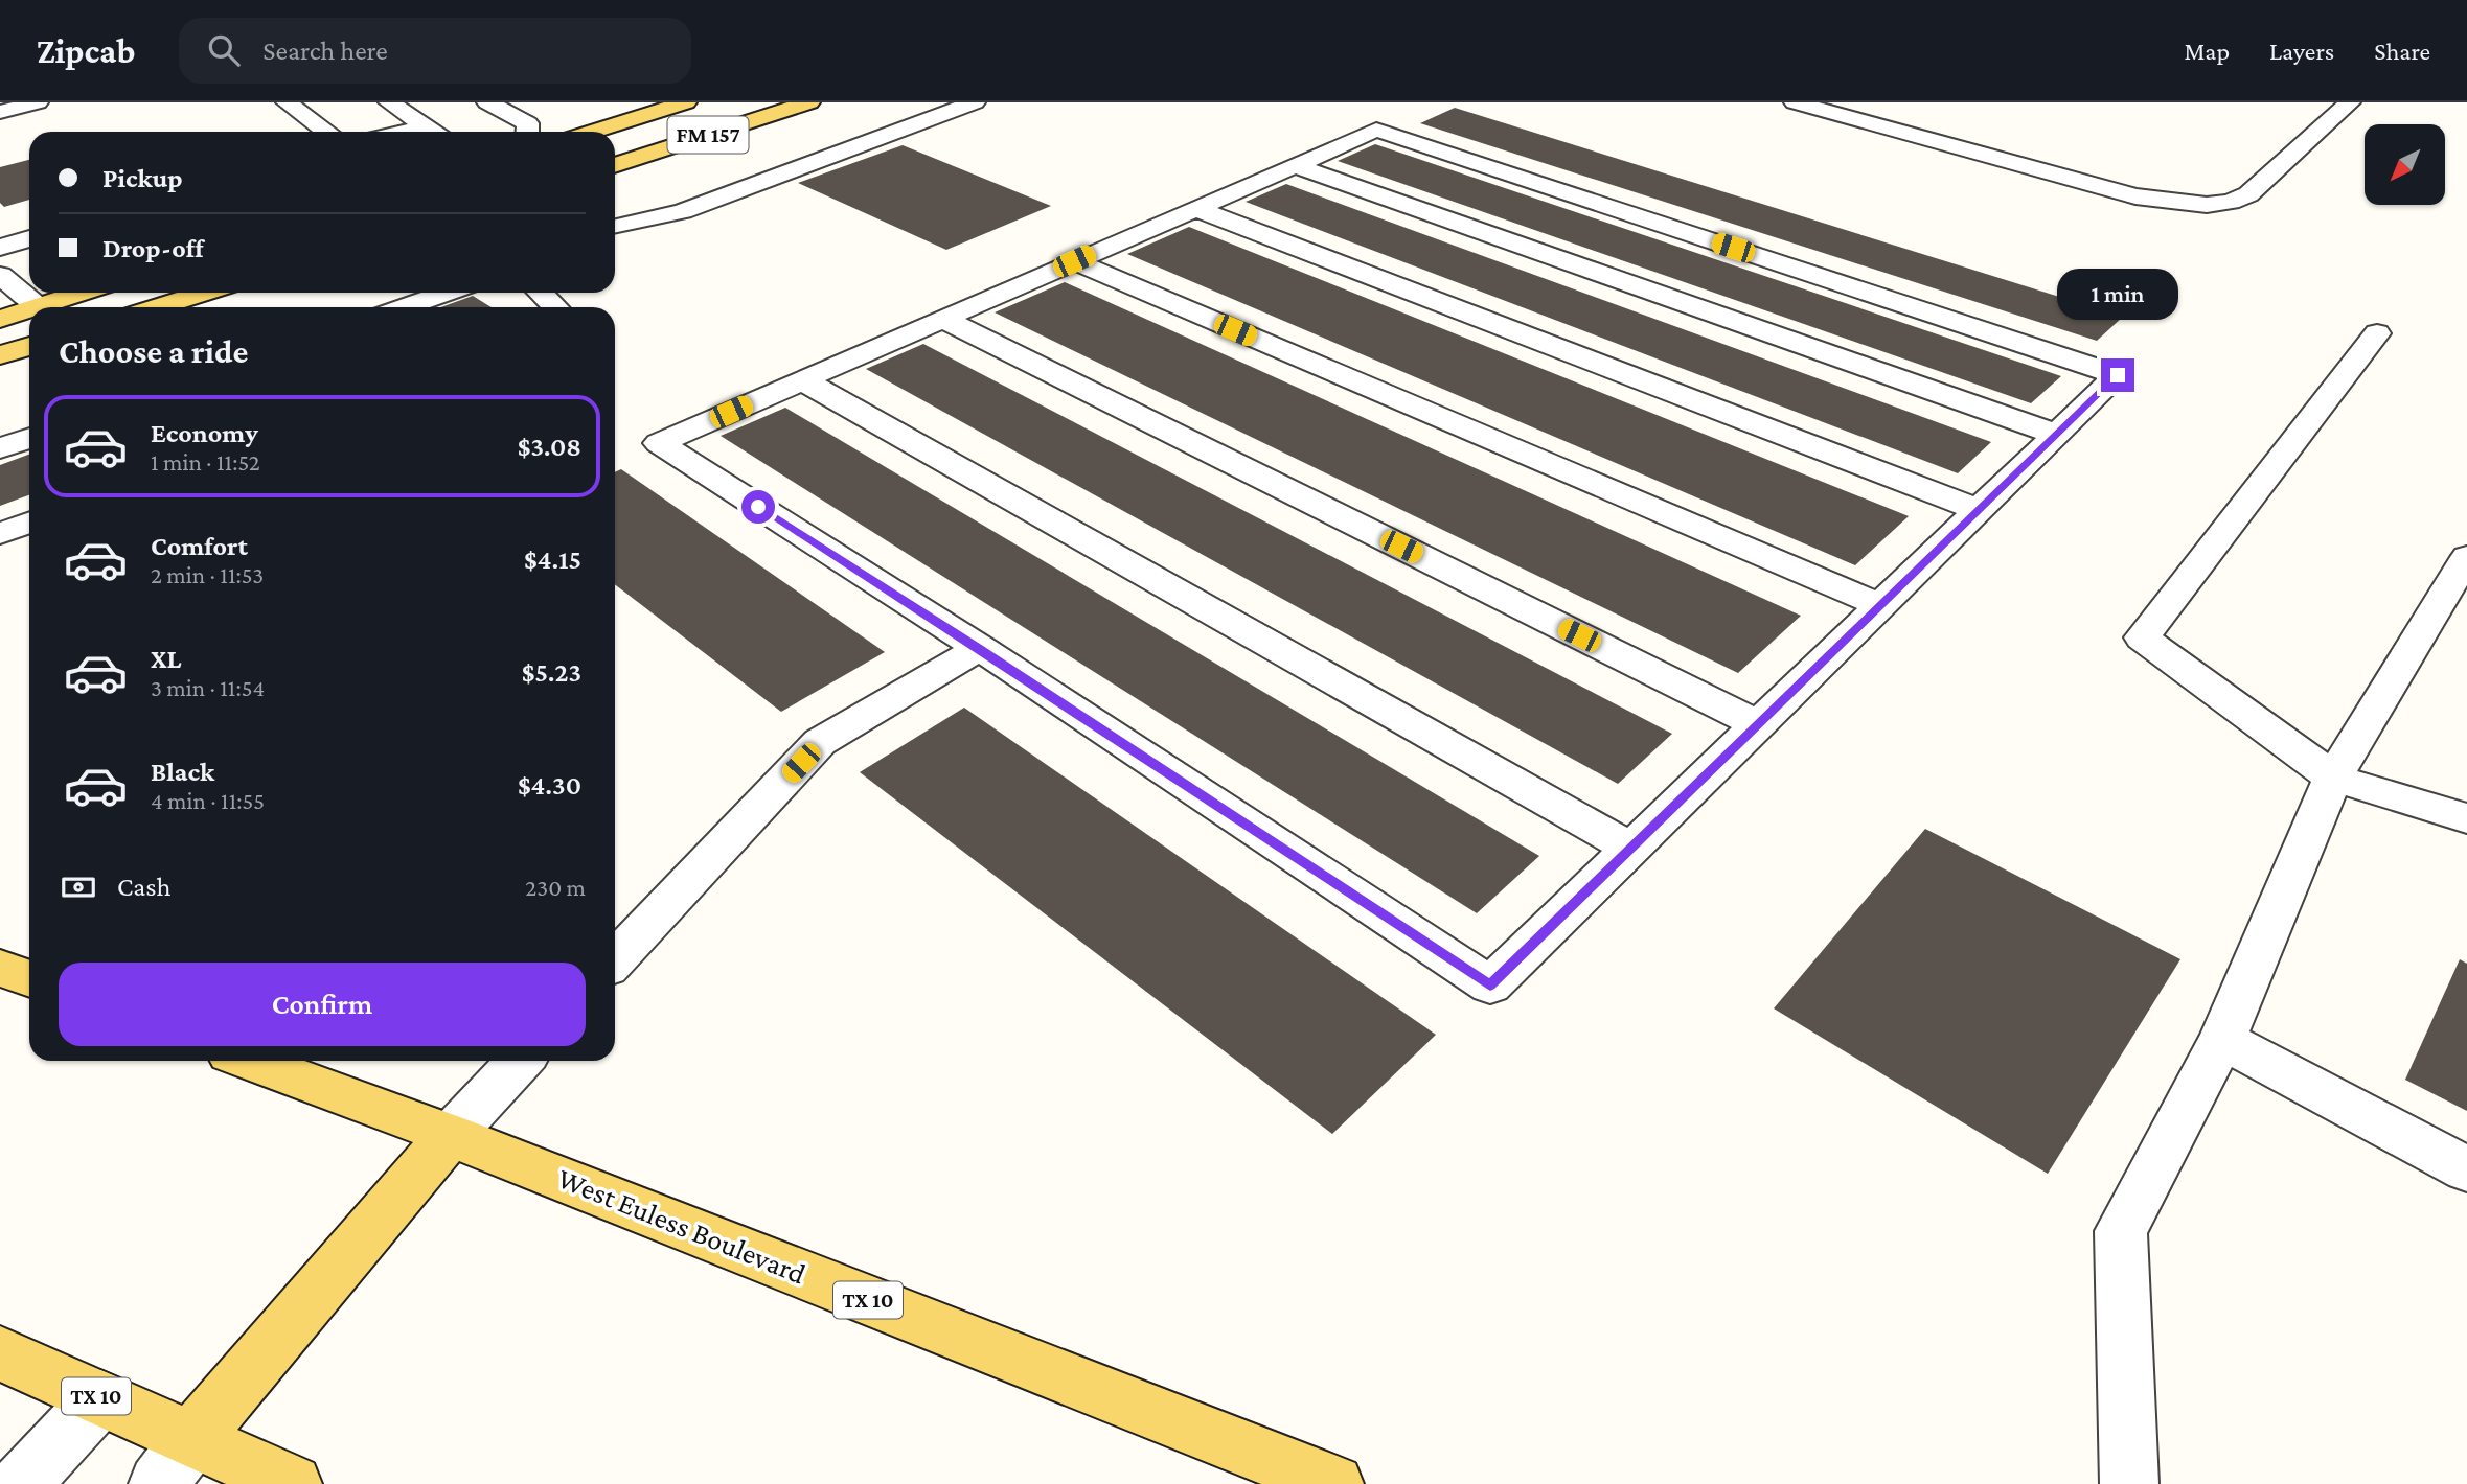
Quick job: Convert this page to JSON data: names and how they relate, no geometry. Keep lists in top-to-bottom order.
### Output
{
  "streets": {
    "main road": ["FM 157", "West Euless Boulevard", "TX 10"]
  },
  "north": "bottom left",
  "page": {
    "header": "Zipcab",
    "search": "Search here",
    "nav": ["Map", "Layers", "Share"],
    "banner": ["Pickup", "Drop-off"],
    "bubble": "1 min",
    "heading": "Choose a ride",
    "list": [
      {
        "name": "Economy",
        "note": "1 min · 11:52",
        "value": "$3.08"
      },
      {
        "name": "Comfort",
        "note": "2 min · 11:53",
        "value": "$4.15"
      },
      {
        "name": "XL",
        "note": "3 min · 11:54",
        "value": "$5.23"
      },
      {
        "name": "Black",
        "note": "4 min · 11:55",
        "value": "$4.30"
      }
    ],
    "pay": ["Cash", "230 m"],
    "buttons": "Confirm"
  }
}
